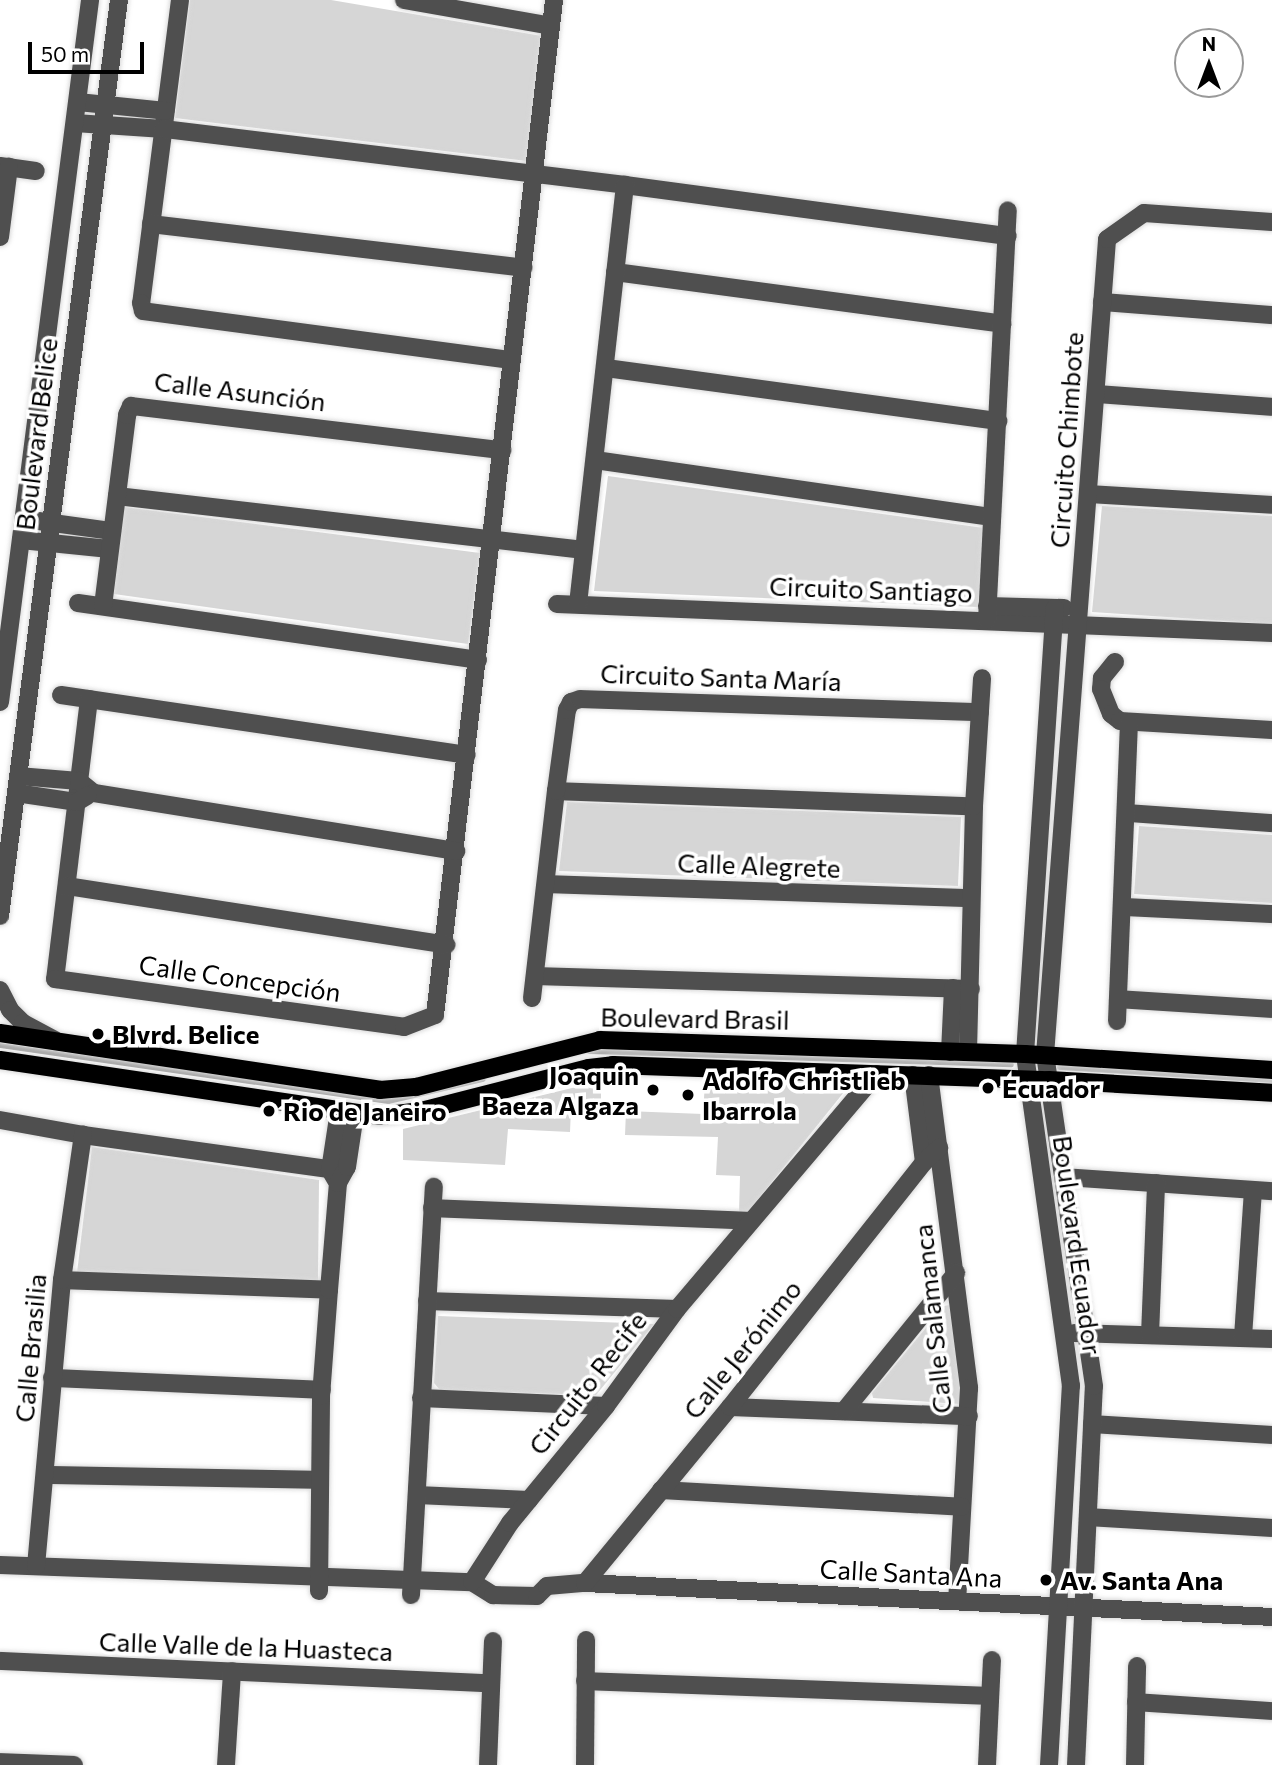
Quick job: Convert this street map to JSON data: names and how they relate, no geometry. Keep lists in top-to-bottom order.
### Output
{
  "streets": {
    "main road": ["Boulevard Brasil"],
    "street": [
      "Calle Asunción",
      "Boulevard Belice",
      "Circuito Chimbote",
      "Circuito Santiago",
      "Circuito Santa María",
      "Calle Alegrete",
      "Calle Concepción",
      "Boulevard Ecuador",
      "Calle Salamanca",
      "Calle Brasilia",
      "Calle Jerónimo",
      "Circuito Recife",
      "Calle Santa Ana",
      "Calle Valle de la Huasteca"
    ]
  },
  "crossings": [
    ["Calle Asunción", "Calle Concepción"],
    ["Circuito Chimbote", "Boulevard Ecuador"],
    ["Circuito Santa María", "Calle Alegrete"],
    ["Boulevard Brasil", "Boulevard Ecuador"],
    ["Boulevard Brasil", "Calle Salamanca"],
    ["Boulevard Brasil", "Circuito Recife"],
    ["Boulevard Ecuador", "Calle Santa Ana"],
    ["Calle Salamanca", "Calle Jerónimo"],
    ["Calle Salamanca", "Calle Santa Ana"],
    ["Calle Jerónimo", "Calle Santa Ana"],
    ["Circuito Recife", "Calle Santa Ana"]
  ],
  "places": [
    "Blvrd. Belice",
    "Ecuador",
    "Joaquin Baeza Algaza",
    "Adolfo Christlieb Ibarrola",
    "Rio de Janeiro",
    "Av. Santa Ana"
  ],
  "scale_bar": "50 m",
  "north": "top"
}
